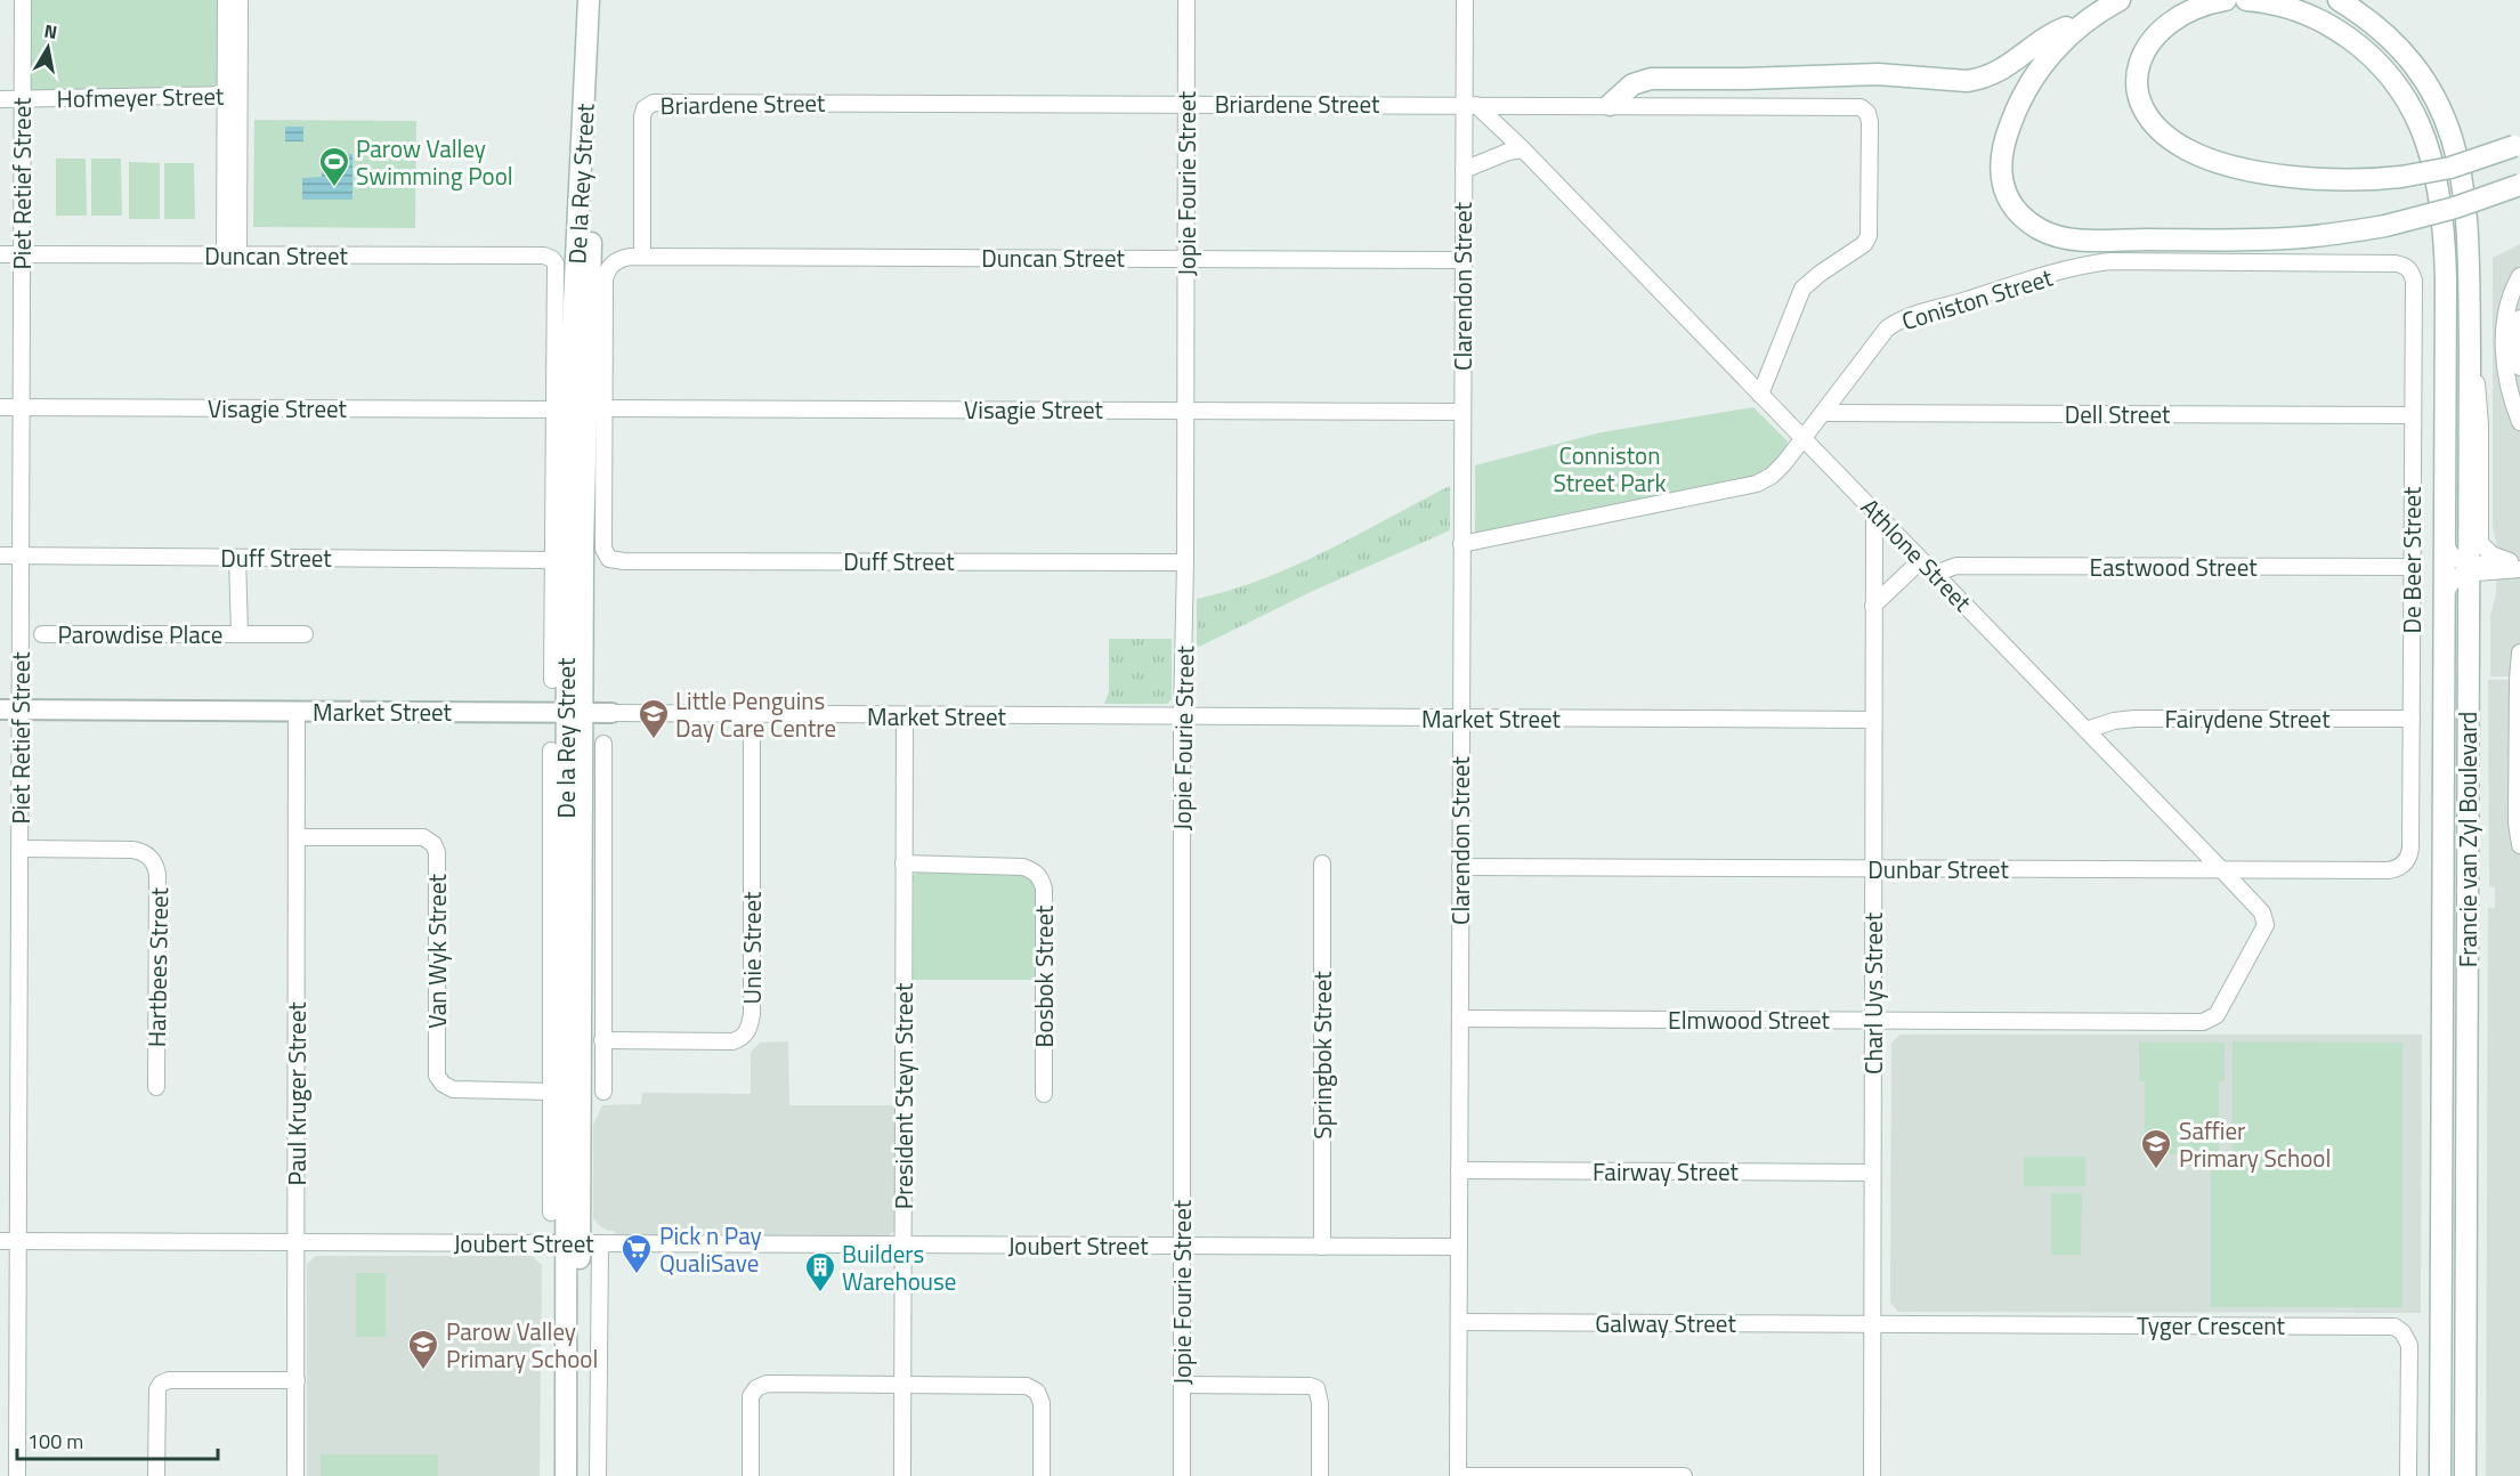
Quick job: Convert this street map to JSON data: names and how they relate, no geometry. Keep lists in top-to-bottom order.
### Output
{
  "streets": {
    "main road": ["De la Rey Street", "Francie van Zyl Boulevard"],
    "street": [
      "Hofmeyer Street",
      "Briardene Street",
      "Piet Retief Street",
      "Jopie Fourie Street",
      "Duncan Street",
      "Clarendon Street",
      "Coniston Street",
      "Visagie Street",
      "Dell Street",
      "Athlone Street",
      "Duff Street",
      "De Beer Street",
      "Eastwood Street",
      "Parowdise Place",
      "Market Street",
      "Fairydene Street",
      "Dunbar Street",
      "Unie Street",
      "Van Wyk Street",
      "Hartbees Street",
      "Bosbok Street",
      "Charl Uys Street",
      "Elmwood Street",
      "Springbok Street",
      "Paul Kruger Street",
      "President Steyn Street",
      "Fairway Street",
      "Joubert Street",
      "Galway Street",
      "Tyger Crescent"
    ]
  },
  "crossings": [
    ["Hofmeyer Street", "Piet Retief Street"],
    ["Briardene Street", "De la Rey Street"],
    ["Briardene Street", "Jopie Fourie Street"],
    ["Briardene Street", "Duncan Street"],
    ["Briardene Street", "Clarendon Street"],
    ["Briardene Street", "Athlone Street"],
    ["Piet Retief Street", "Duncan Street"],
    ["Piet Retief Street", "Visagie Street"],
    ["Piet Retief Street", "Duff Street"],
    ["Piet Retief Street", "Market Street"],
    ["Piet Retief Street", "Hartbees Street"],
    ["Piet Retief Street", "Joubert Street"],
    ["De la Rey Street", "Duncan Street"],
    ["De la Rey Street", "Visagie Street"],
    ["De la Rey Street", "Duff Street"],
    ["De la Rey Street", "Market Street"],
    ["De la Rey Street", "Unie Street"],
    ["De la Rey Street", "Van Wyk Street"],
    ["De la Rey Street", "Joubert Street"],
    ["Jopie Fourie Street", "Duncan Street"],
    ["Jopie Fourie Street", "Visagie Street"],
    ["Jopie Fourie Street", "Duff Street"],
    ["Jopie Fourie Street", "Market Street"],
    ["Jopie Fourie Street", "Joubert Street"],
    ["Duncan Street", "Clarendon Street"],
    ["Clarendon Street", "Coniston Street"],
    ["Clarendon Street", "Visagie Street"],
    ["Clarendon Street", "Athlone Street"],
    ["Clarendon Street", "Market Street"],
    ["Clarendon Street", "Dunbar Street"],
    ["Clarendon Street", "Elmwood Street"],
    ["Clarendon Street", "Fairway Street"],
    ["Clarendon Street", "Joubert Street"],
    ["Clarendon Street", "Galway Street"],
    ["Coniston Street", "Dell Street"],
    ["Coniston Street", "Athlone Street"],
    ["Coniston Street", "De Beer Street"],
    ["Dell Street", "De Beer Street"],
    ["Athlone Street", "Eastwood Street"],
    ["Athlone Street", "Fairydene Street"],
    ["Athlone Street", "Dunbar Street"],
    ["Athlone Street", "Charl Uys Street"],
    ["Athlone Street", "Elmwood Street"],
    ["Duff Street", "Parowdise Place"],
    ["De Beer Street", "Eastwood Street"],
    ["De Beer Street", "Fairydene Street"],
    ["De Beer Street", "Dunbar Street"],
    ["Market Street", "Unie Street"],
    ["Market Street", "Charl Uys Street"],
    ["Market Street", "Paul Kruger Street"],
    ["Market Street", "President Steyn Street"],
    ["Dunbar Street", "Charl Uys Street"],
    ["Van Wyk Street", "Paul Kruger Street"],
    ["Bosbok Street", "President Steyn Street"],
    ["Charl Uys Street", "Elmwood Street"],
    ["Charl Uys Street", "Fairway Street"],
    ["Charl Uys Street", "Galway Street"],
    ["Charl Uys Street", "Tyger Crescent"],
    ["Springbok Street", "Joubert Street"],
    ["Paul Kruger Street", "Joubert Street"],
    ["President Steyn Street", "Joubert Street"],
    ["Galway Street", "Tyger Crescent"]
  ],
  "parks": ["Conniston Street Park"],
  "places": {
    "sports": ["Parow Valley Swimming Pool"],
    "school or university": ["Little Penguins Day Care Centre", "Saffier Primary School", "Parow Valley Primary School"],
    "supermarket": ["Pick n Pay QualiSave"],
    "building": ["Builders Warehouse"]
  },
  "scale_bar": "100 m",
  "north": "top"
}
